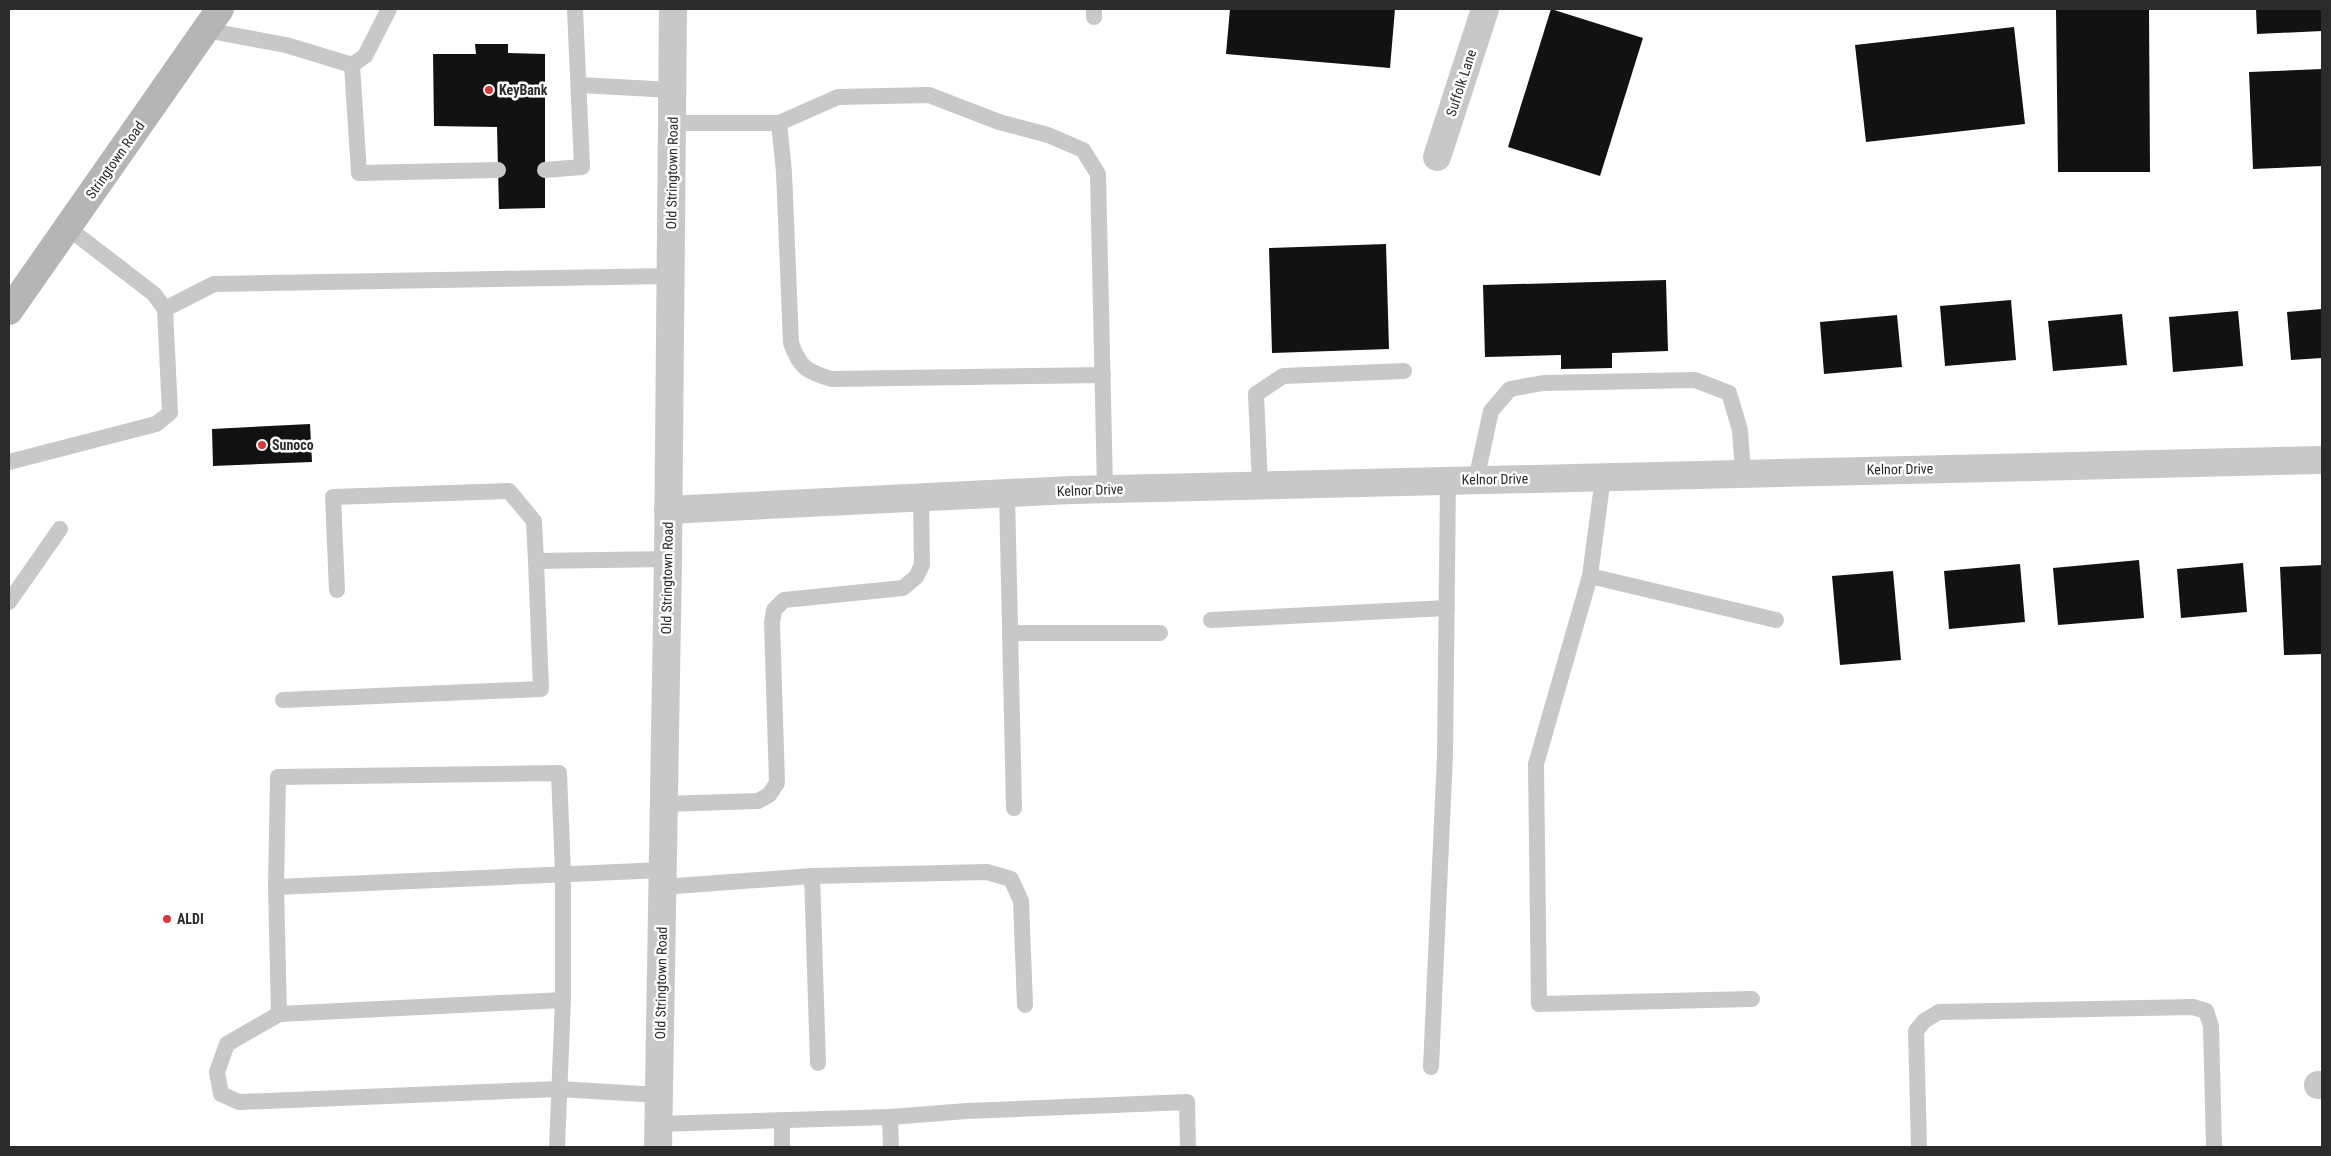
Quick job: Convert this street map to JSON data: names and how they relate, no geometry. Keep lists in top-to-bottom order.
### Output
{
  "streets": {
    "main road": ["Stringtown Road"],
    "street": ["Suffolk Lane", "Old Stringtown Road", "Kelnor Drive"]
  },
  "crossings": [
    ["Old Stringtown Road", "Kelnor Drive"]
  ],
  "places": ["KeyBank", "Sunoco", "ALDI"]
}
